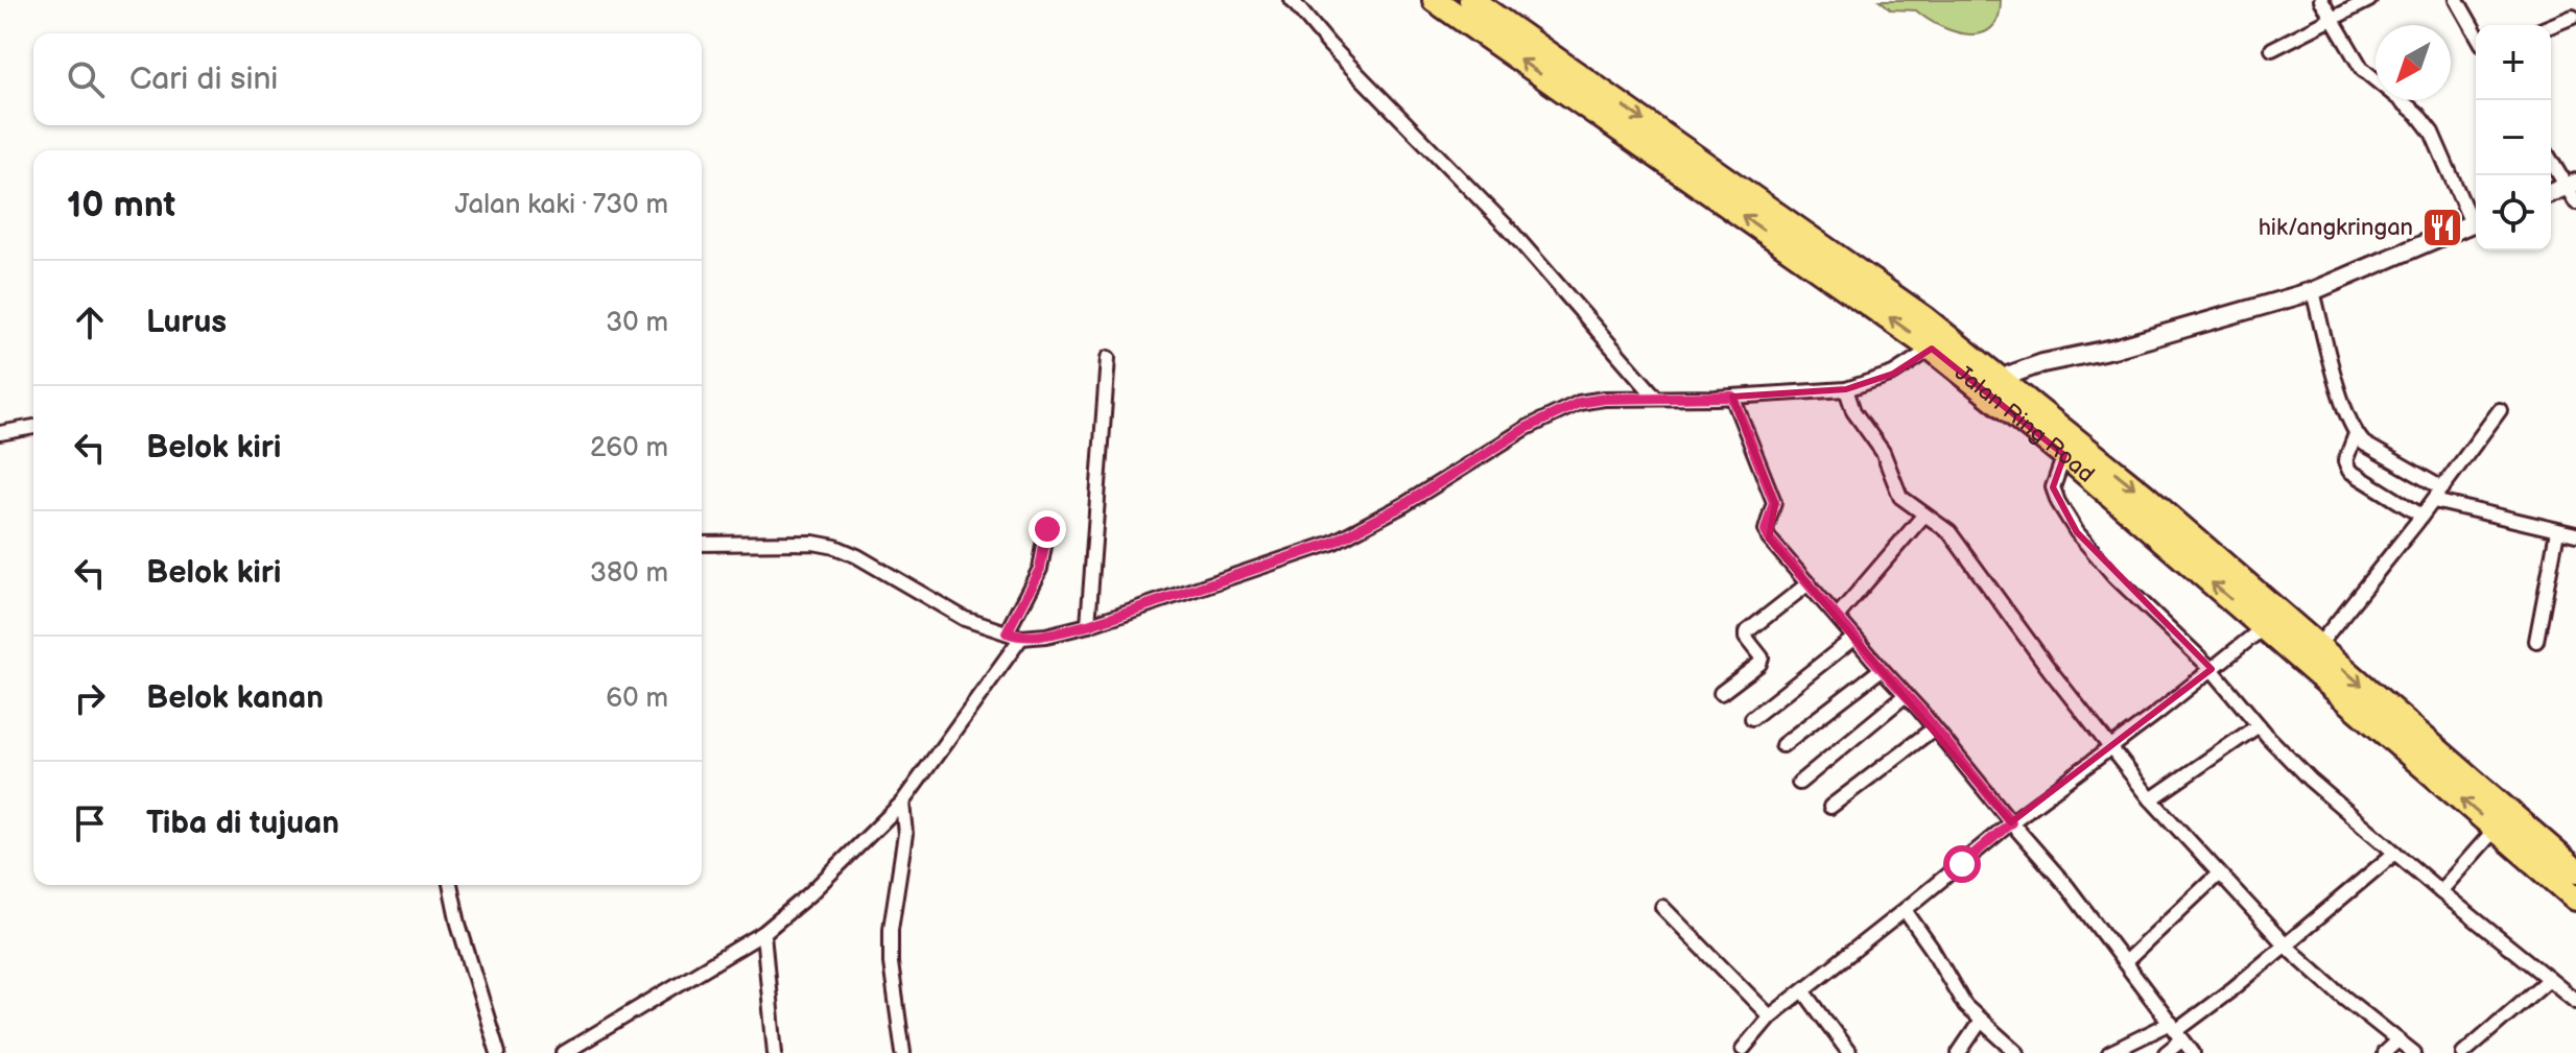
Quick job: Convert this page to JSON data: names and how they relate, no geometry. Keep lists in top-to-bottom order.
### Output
{
  "streets": {
    "highway": ["Jalan Ring Road"]
  },
  "places": {
    "restaurant": ["hik/angkringan"]
  },
  "north": "bottom left",
  "page": {
    "map_buttons": ["+", "−"],
    "search": "Cari di sini",
    "heading": ["10 mnt", "Jalan kaki · 730 m"],
    "list": [
      ["Lurus", "30 m"],
      ["Belok kiri", "260 m"],
      ["Belok kiri", "380 m"],
      ["Belok kanan", "60 m"],
      "Tiba di tujuan"
    ]
  }
}
